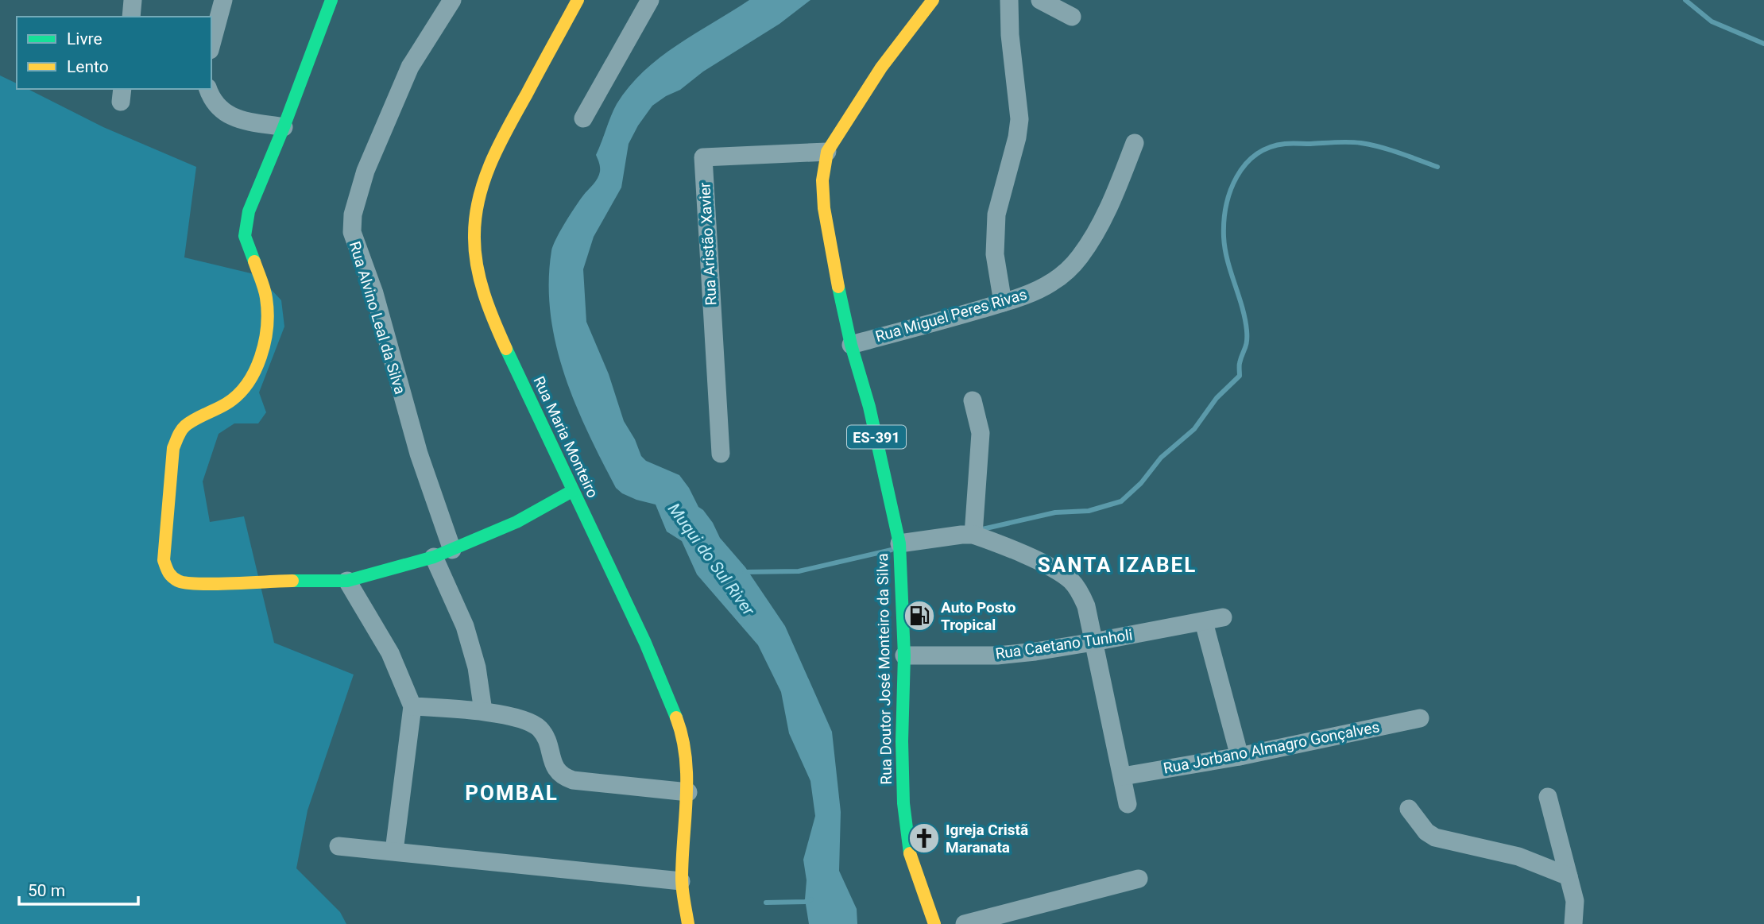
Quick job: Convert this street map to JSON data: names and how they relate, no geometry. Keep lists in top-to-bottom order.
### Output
{
  "streets": {
    "street": [
      "Rua Aristão Xavier",
      "Rua Miguel Peres Rivas",
      "Rua Alvino Leal da Silva",
      "Rua Maria Monteiro",
      "ES-391",
      "Rua Caetano Tunholi",
      "Rua Doutor José Monteiro da Silva",
      "Rua Jorbano Almagro Gonçalves"
    ]
  },
  "crossings": [
    ["Rua Aristão Xavier", "Rua Doutor José Monteiro da Silva"],
    ["Rua Miguel Peres Rivas", "Rua Doutor José Monteiro da Silva"],
    ["Rua Caetano Tunholi", "Rua Doutor José Monteiro da Silva"]
  ],
  "districts": ["SANTA IZABEL", "POMBAL"],
  "water": ["Muqui do Sul River"],
  "places": {
    "fuel station": ["Auto Posto Tropical"],
    "church": ["Igreja Cristã Maranata"]
  },
  "legend": ["Livre", "Lento"],
  "scale_bar": "50 m"
}
